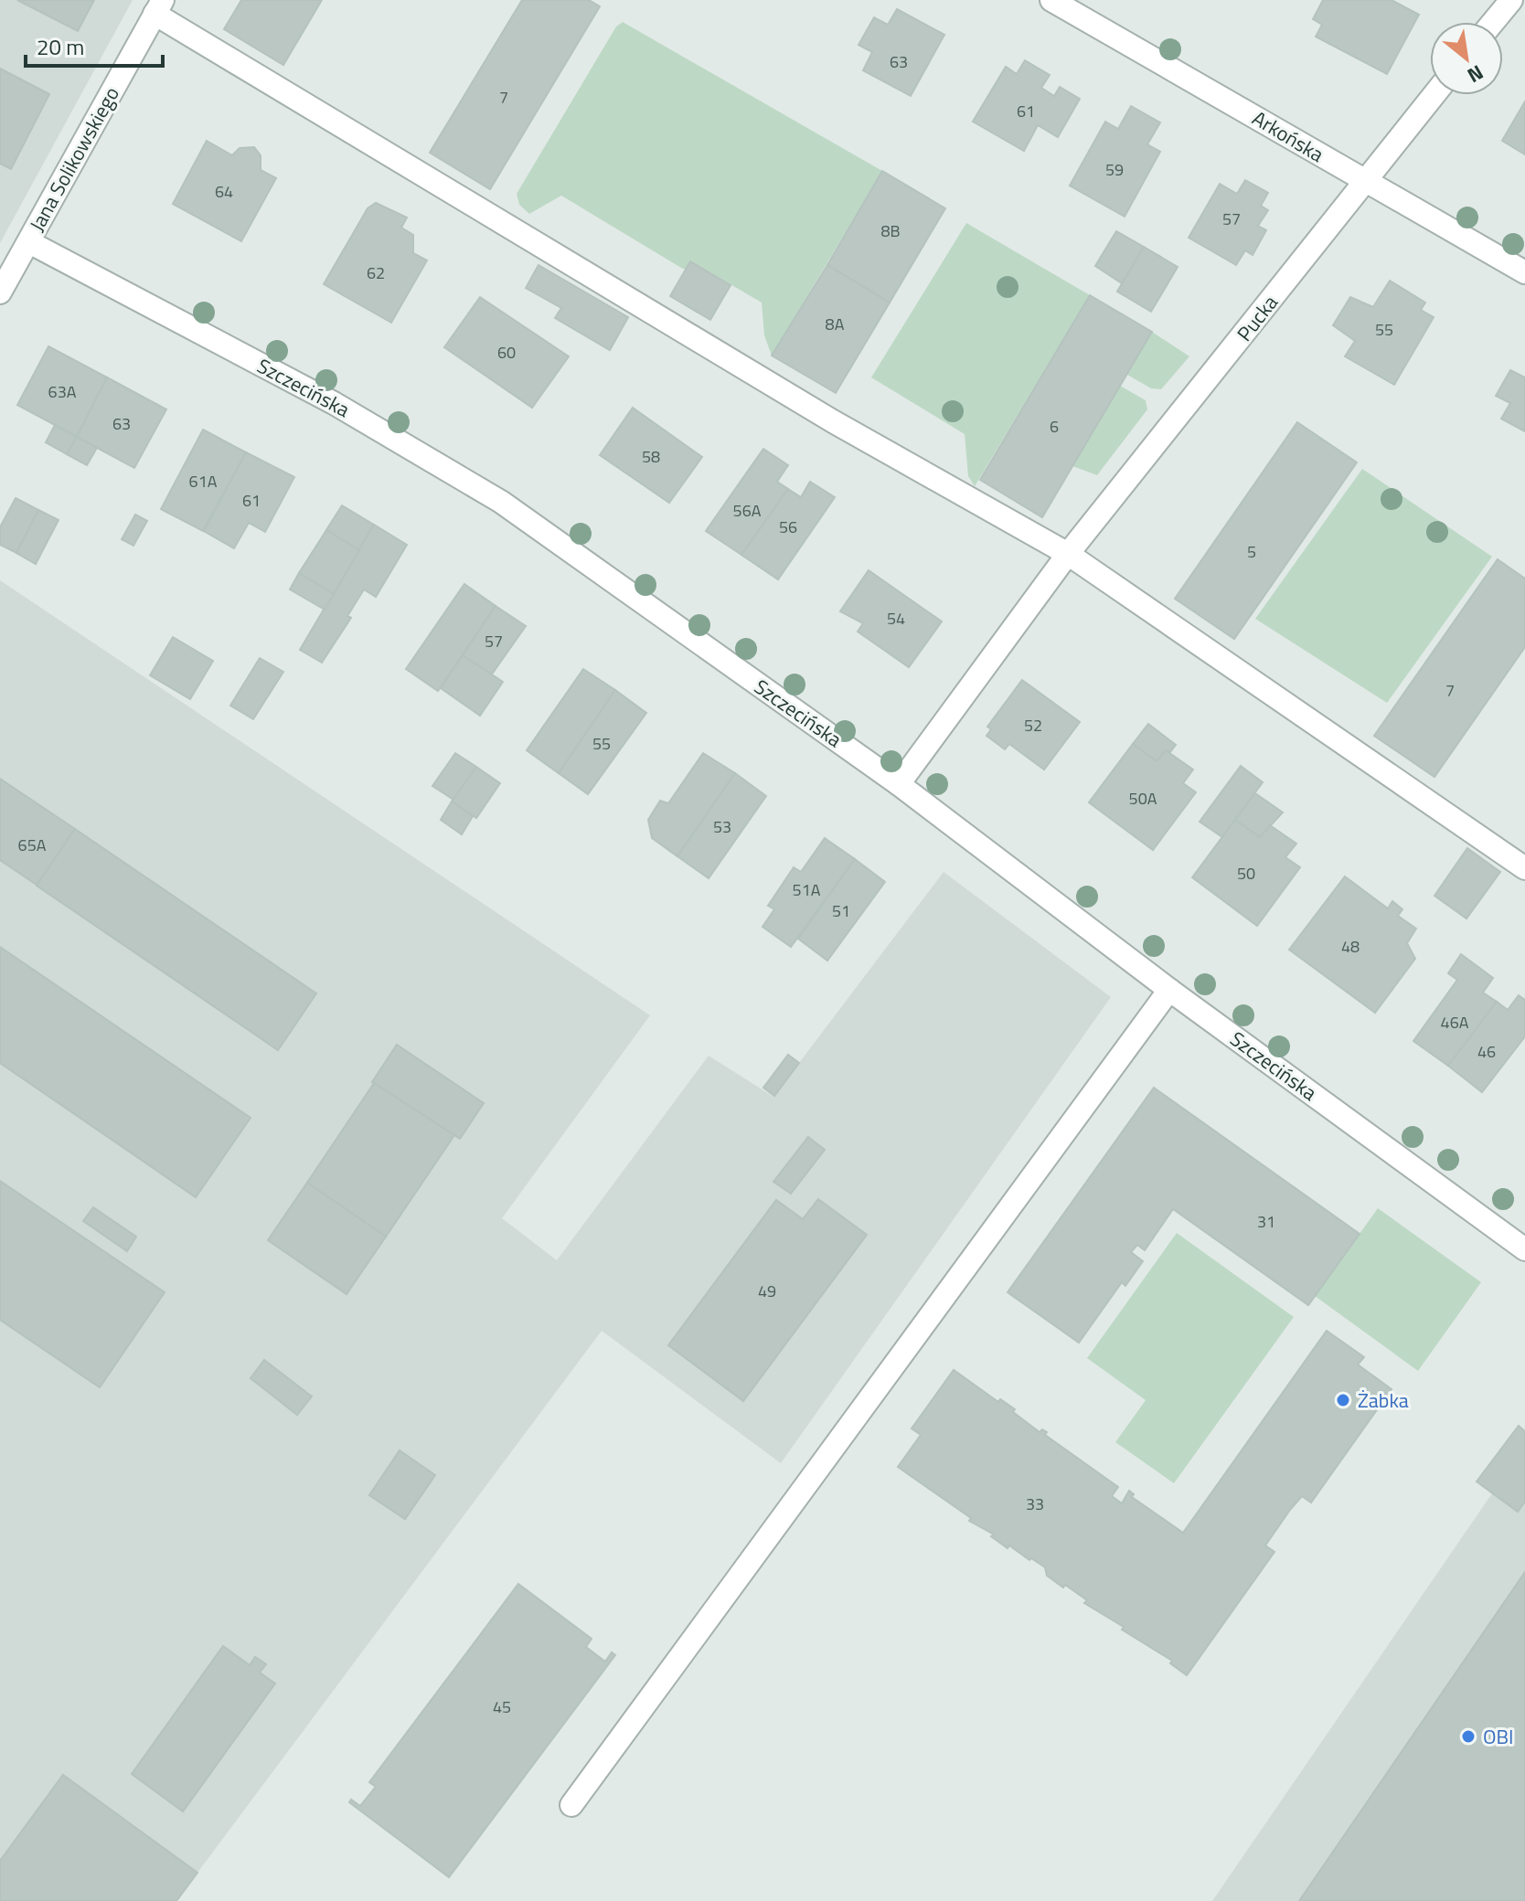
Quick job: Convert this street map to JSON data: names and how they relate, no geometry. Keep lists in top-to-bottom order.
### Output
{
  "streets": {
    "street": [
      "Arkońska",
      "Jana Solikowskiego",
      "Pucka",
      "Szczecińska"
    ]
  },
  "crossings": [
    ["Arkońska", "Pucka"],
    ["Jana Solikowskiego", "Szczecińska"],
    ["Pucka", "Szczecińska"]
  ],
  "places": ["Żabka", "OBI"],
  "house_numbers": [
    "63",
    "7",
    "61",
    "59",
    "64",
    "57",
    "8B",
    "62",
    "8A",
    "55",
    "60",
    "63A",
    "63",
    "6",
    "58",
    "61A",
    "61",
    "56A",
    "56",
    "5",
    "54",
    "57",
    "7",
    "52",
    "55",
    "50A",
    "53",
    "65A",
    "50",
    "51A",
    "51",
    "48",
    "46A",
    "46",
    "31",
    "49",
    "33",
    "45"
  ],
  "scale_bar": "20 m",
  "north": "bottom right"
}
